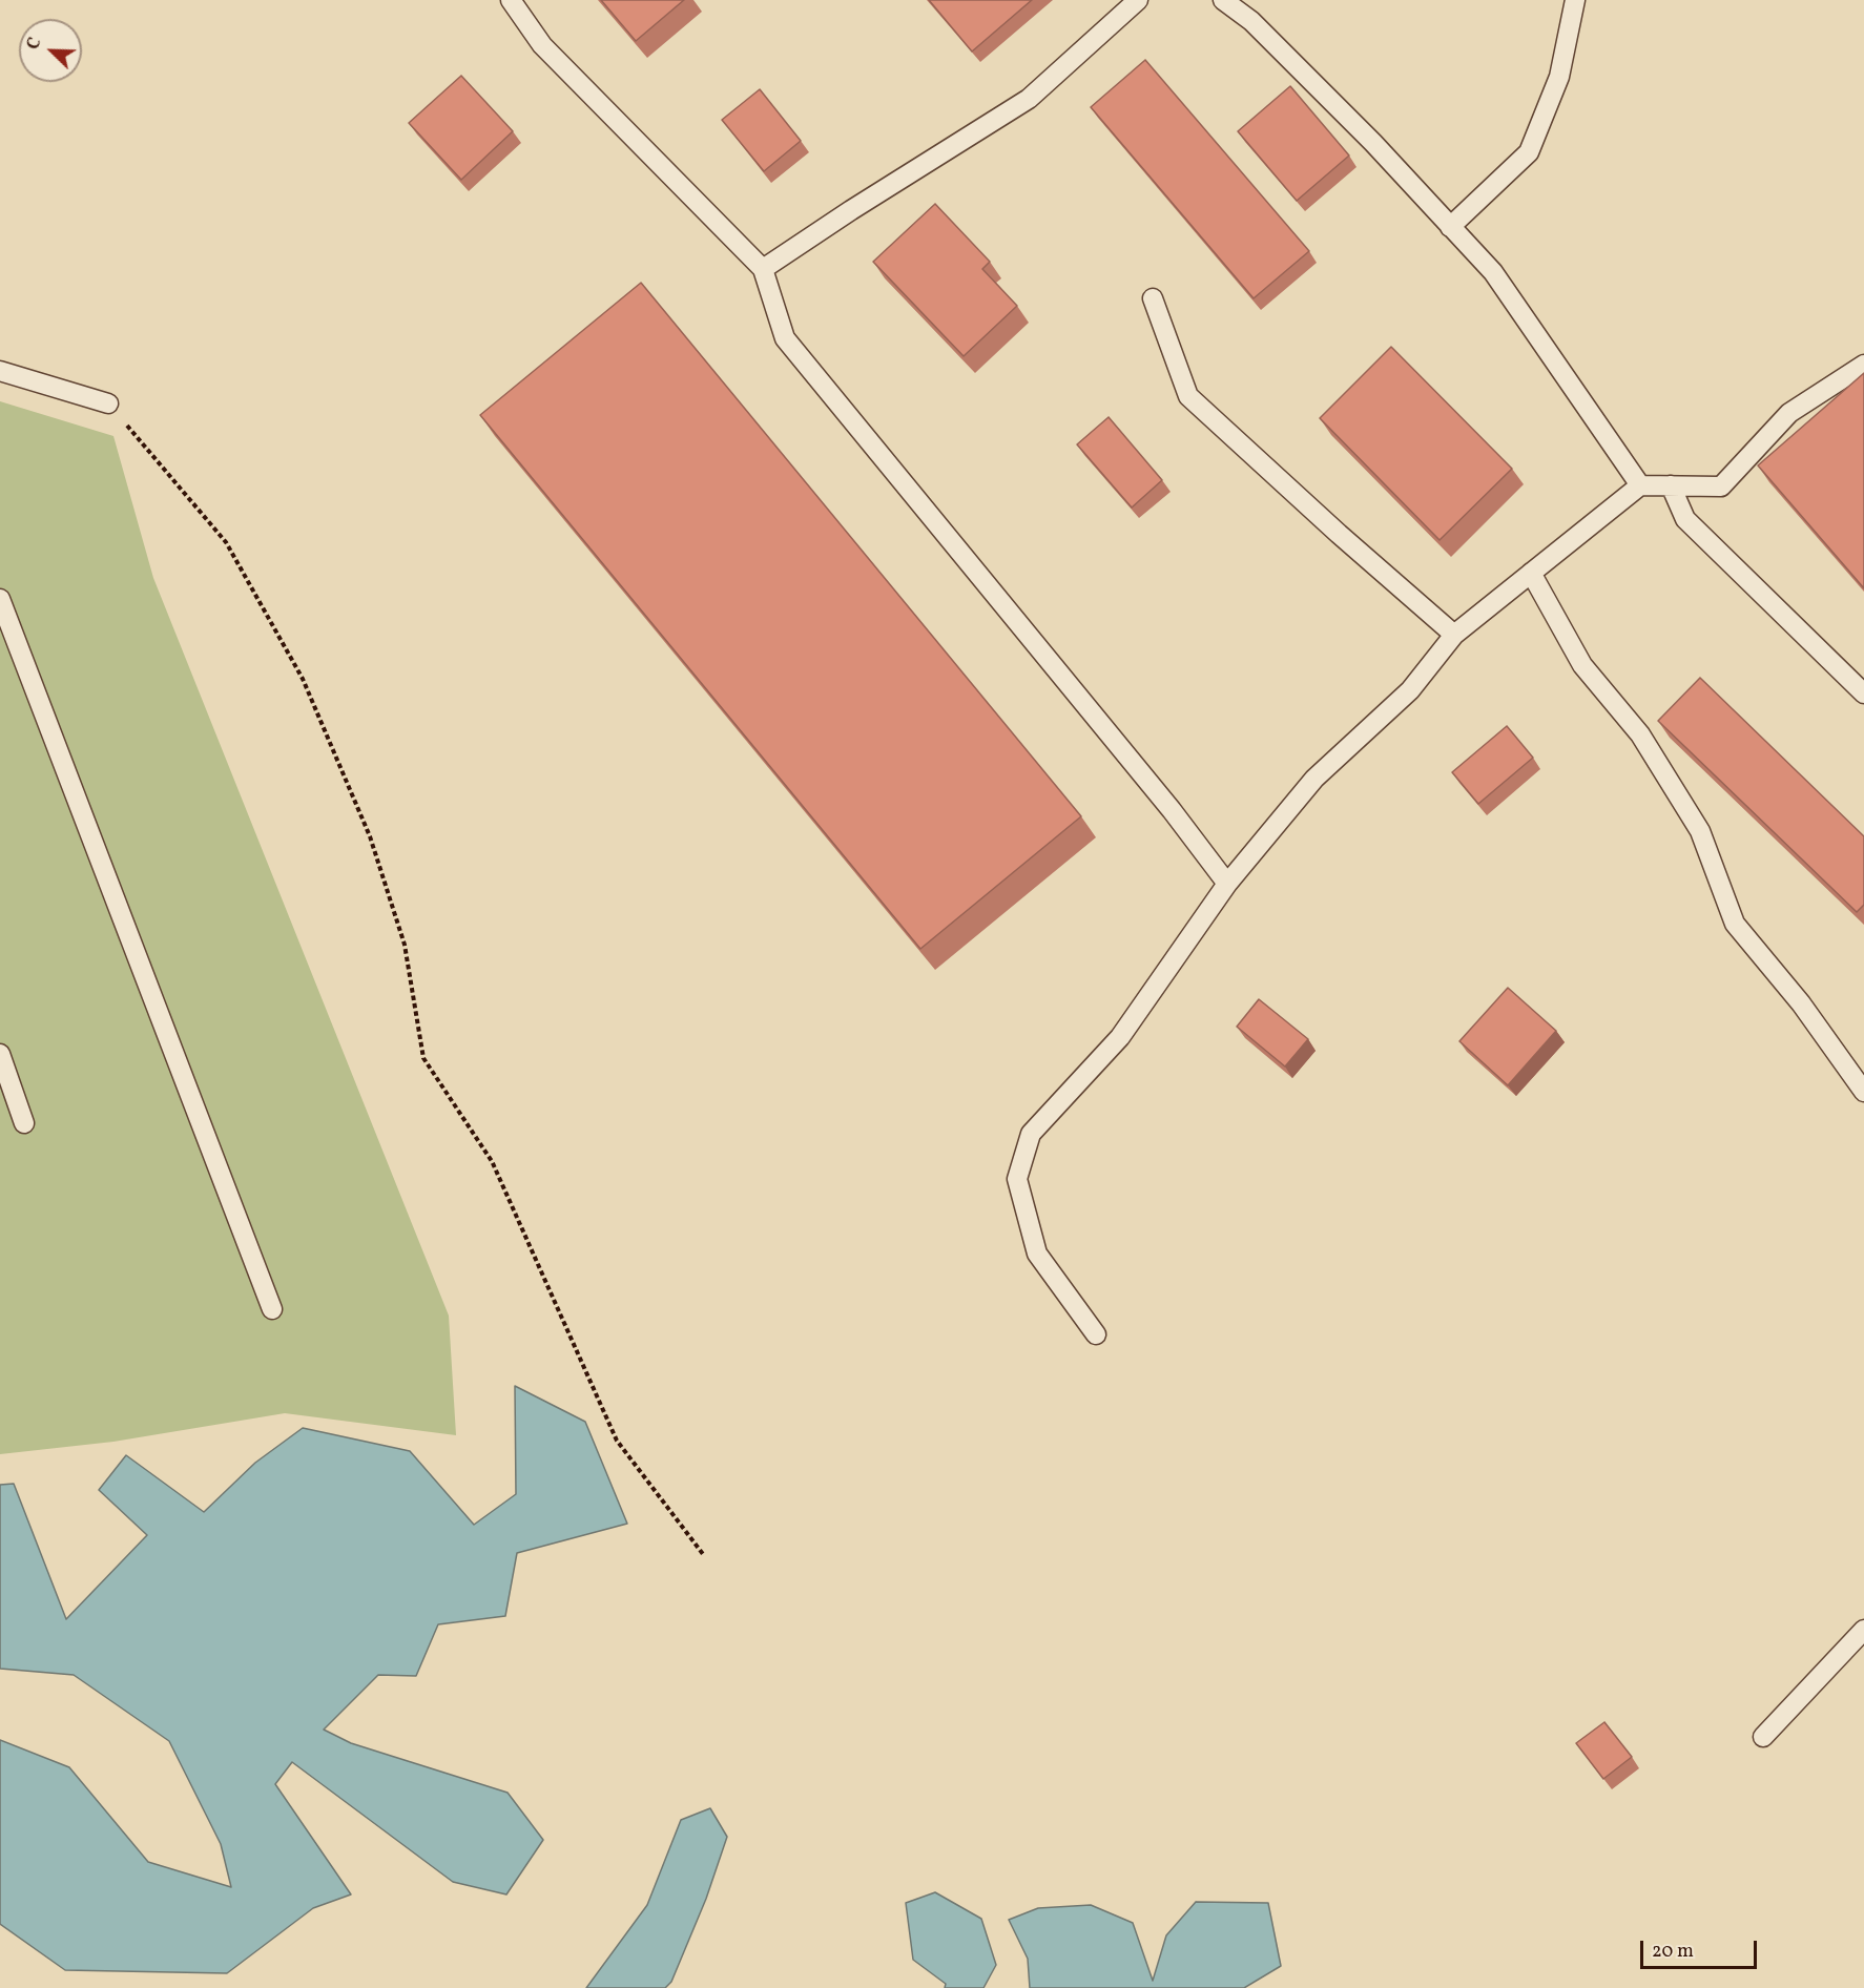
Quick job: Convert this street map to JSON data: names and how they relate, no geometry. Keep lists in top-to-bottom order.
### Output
{
  "scale_bar": "20 m",
  "north": "top left"
}
